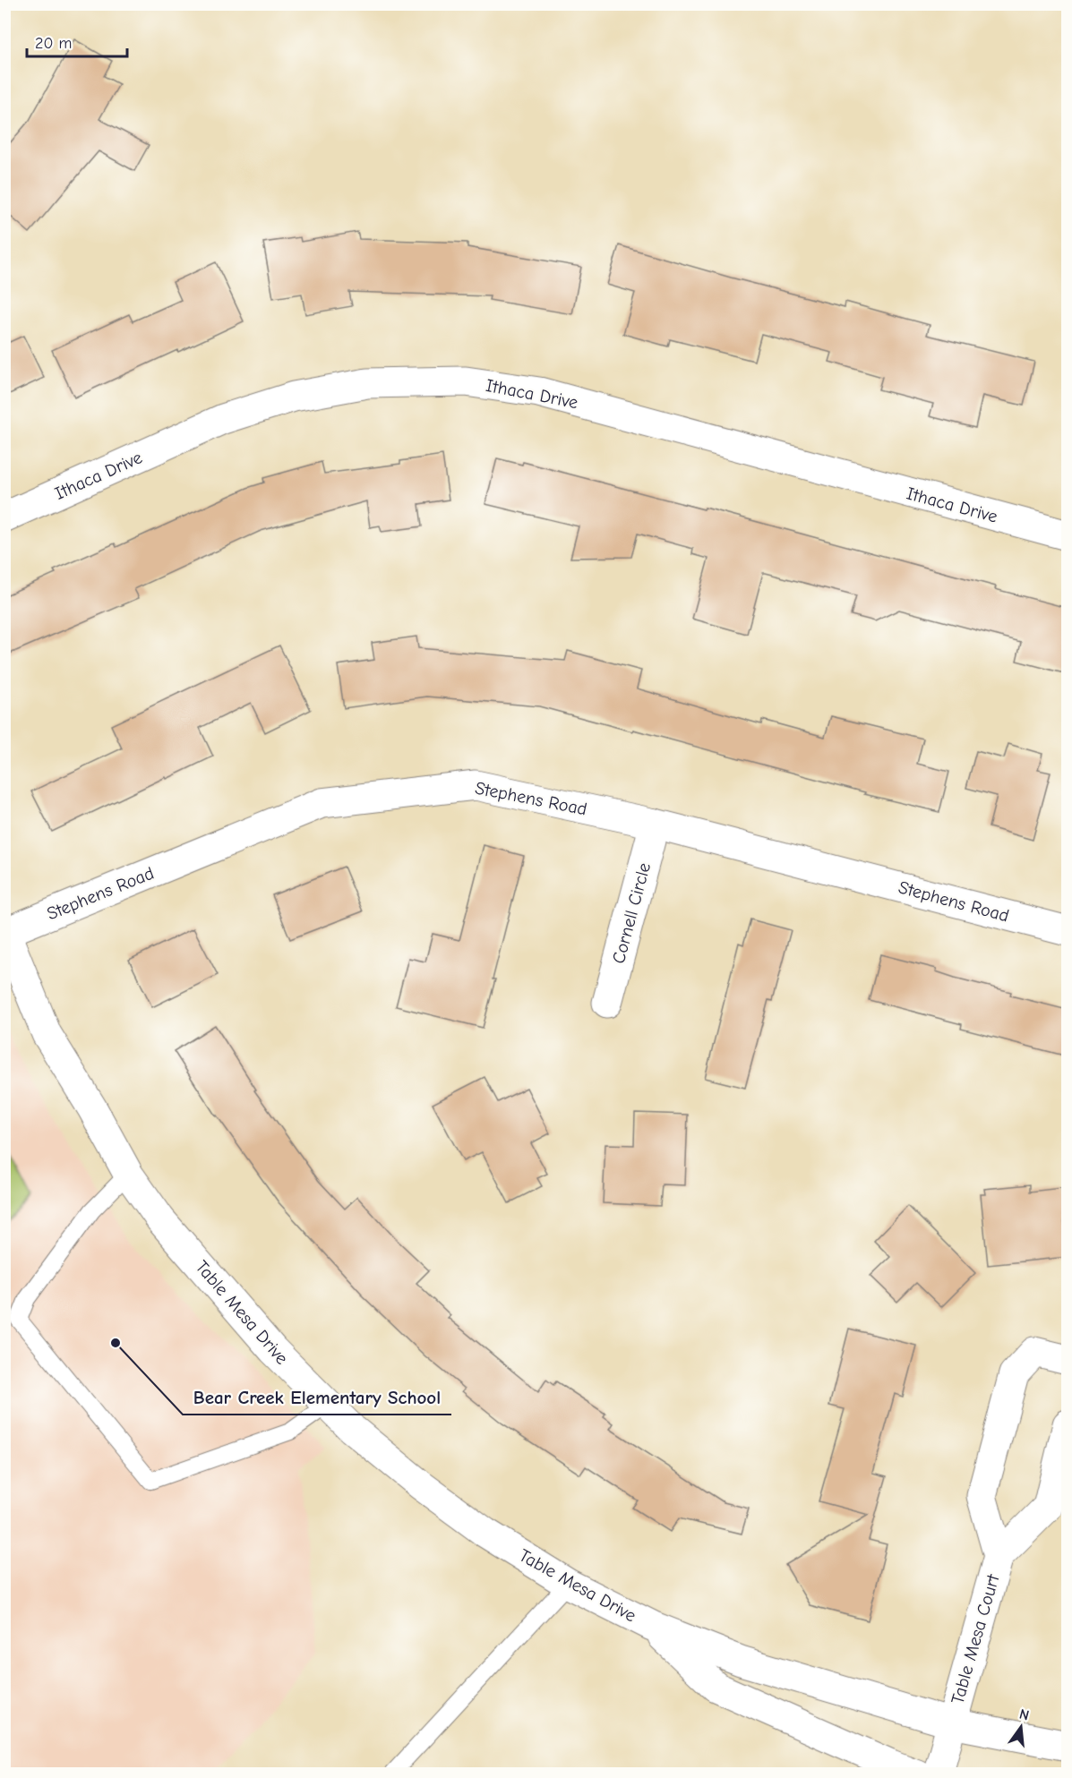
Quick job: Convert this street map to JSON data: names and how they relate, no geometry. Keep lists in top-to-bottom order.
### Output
{
  "streets": {
    "street": [
      "Ithaca Drive",
      "Stephens Road",
      "Cornell Circle",
      "Table Mesa Drive",
      "Table Mesa Court"
    ]
  },
  "crossings": [
    ["Stephens Road", "Cornell Circle"],
    ["Stephens Road", "Table Mesa Drive"],
    ["Table Mesa Drive", "Table Mesa Court"]
  ],
  "places": ["Bear Creek Elementary School"],
  "scale_bar": "20 m",
  "north": "top"
}
